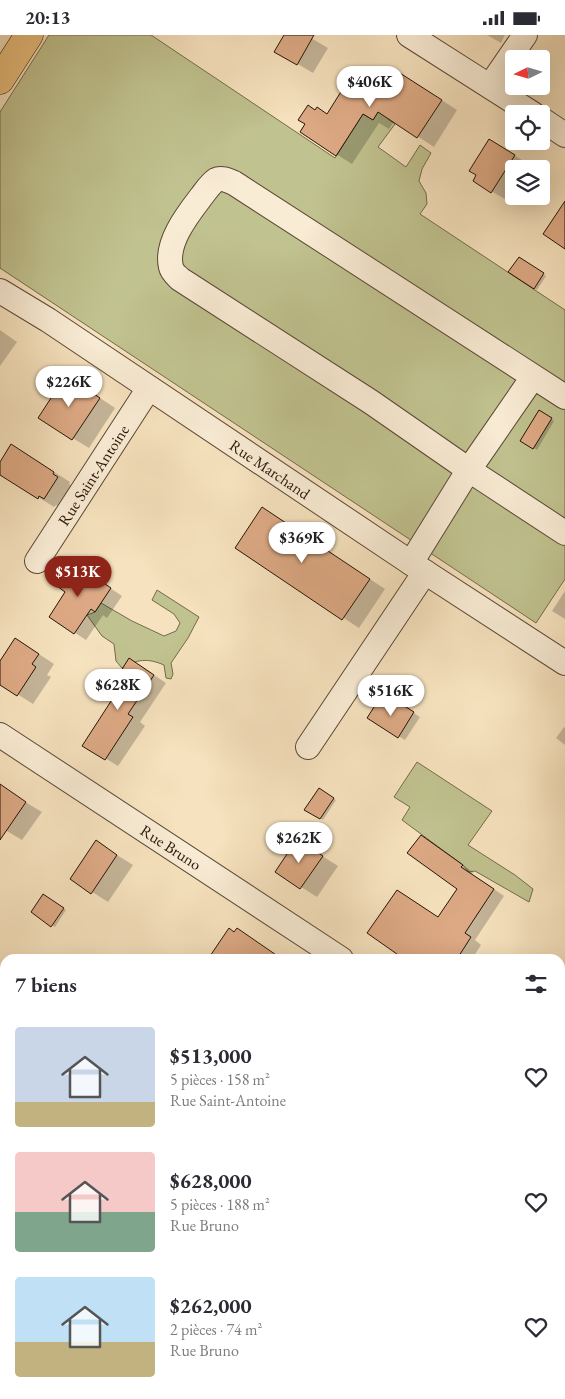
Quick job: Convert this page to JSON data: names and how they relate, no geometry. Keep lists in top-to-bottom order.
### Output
{
  "streets": {
    "street": ["Rue Marchand", "Rue Saint-Antoine", "Rue Bruno"]
  },
  "crossings": [
    ["Rue Marchand", "Rue Saint-Antoine"]
  ],
  "north": "left",
  "page": {
    "status": "20:13",
    "price": [
      "$406K",
      "$226K",
      "$369K",
      "$513K",
      "$628K",
      "$516K",
      "$262K"
    ],
    "heading": "7 biens",
    "list": [
      {
        "name": "$513,000",
        "note": "5 pièces · 158 m² · Rue Saint-Antoine"
      },
      {
        "name": "$628,000",
        "note": "5 pièces · 188 m² · Rue Bruno"
      },
      {
        "name": "$262,000",
        "note": "2 pièces · 74 m² · Rue Bruno"
      }
    ]
  }
}
